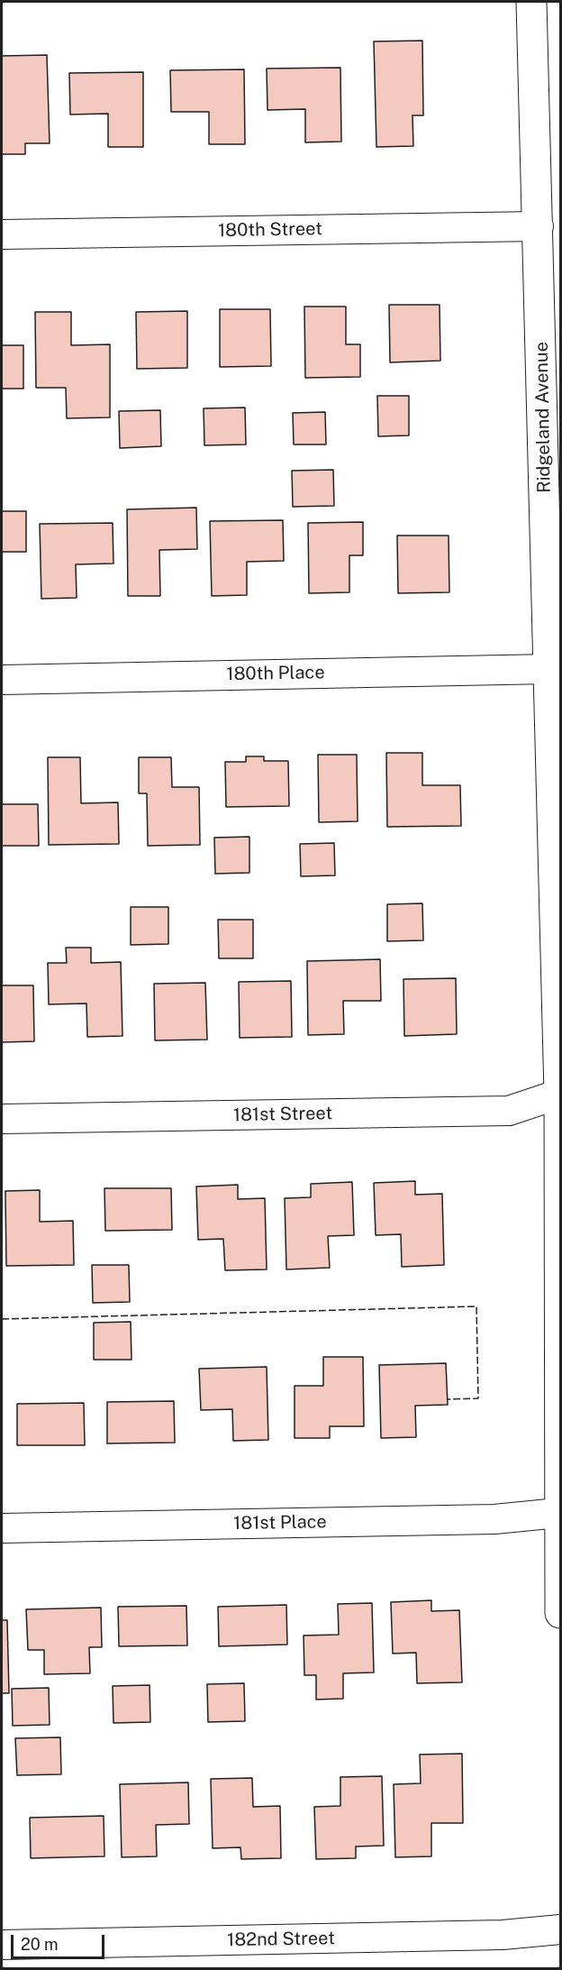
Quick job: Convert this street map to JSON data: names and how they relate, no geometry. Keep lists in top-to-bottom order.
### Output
{
  "streets": {
    "street": [
      "180th Street",
      "Ridgeland Avenue",
      "180th Place",
      "181st Street",
      "181st Place",
      "182nd Street"
    ]
  },
  "crossings": [
    ["180th Street", "Ridgeland Avenue"],
    ["Ridgeland Avenue", "180th Place"],
    ["Ridgeland Avenue", "181st Street"],
    ["Ridgeland Avenue", "181st Place"]
  ],
  "scale_bar": "20 m"
}
